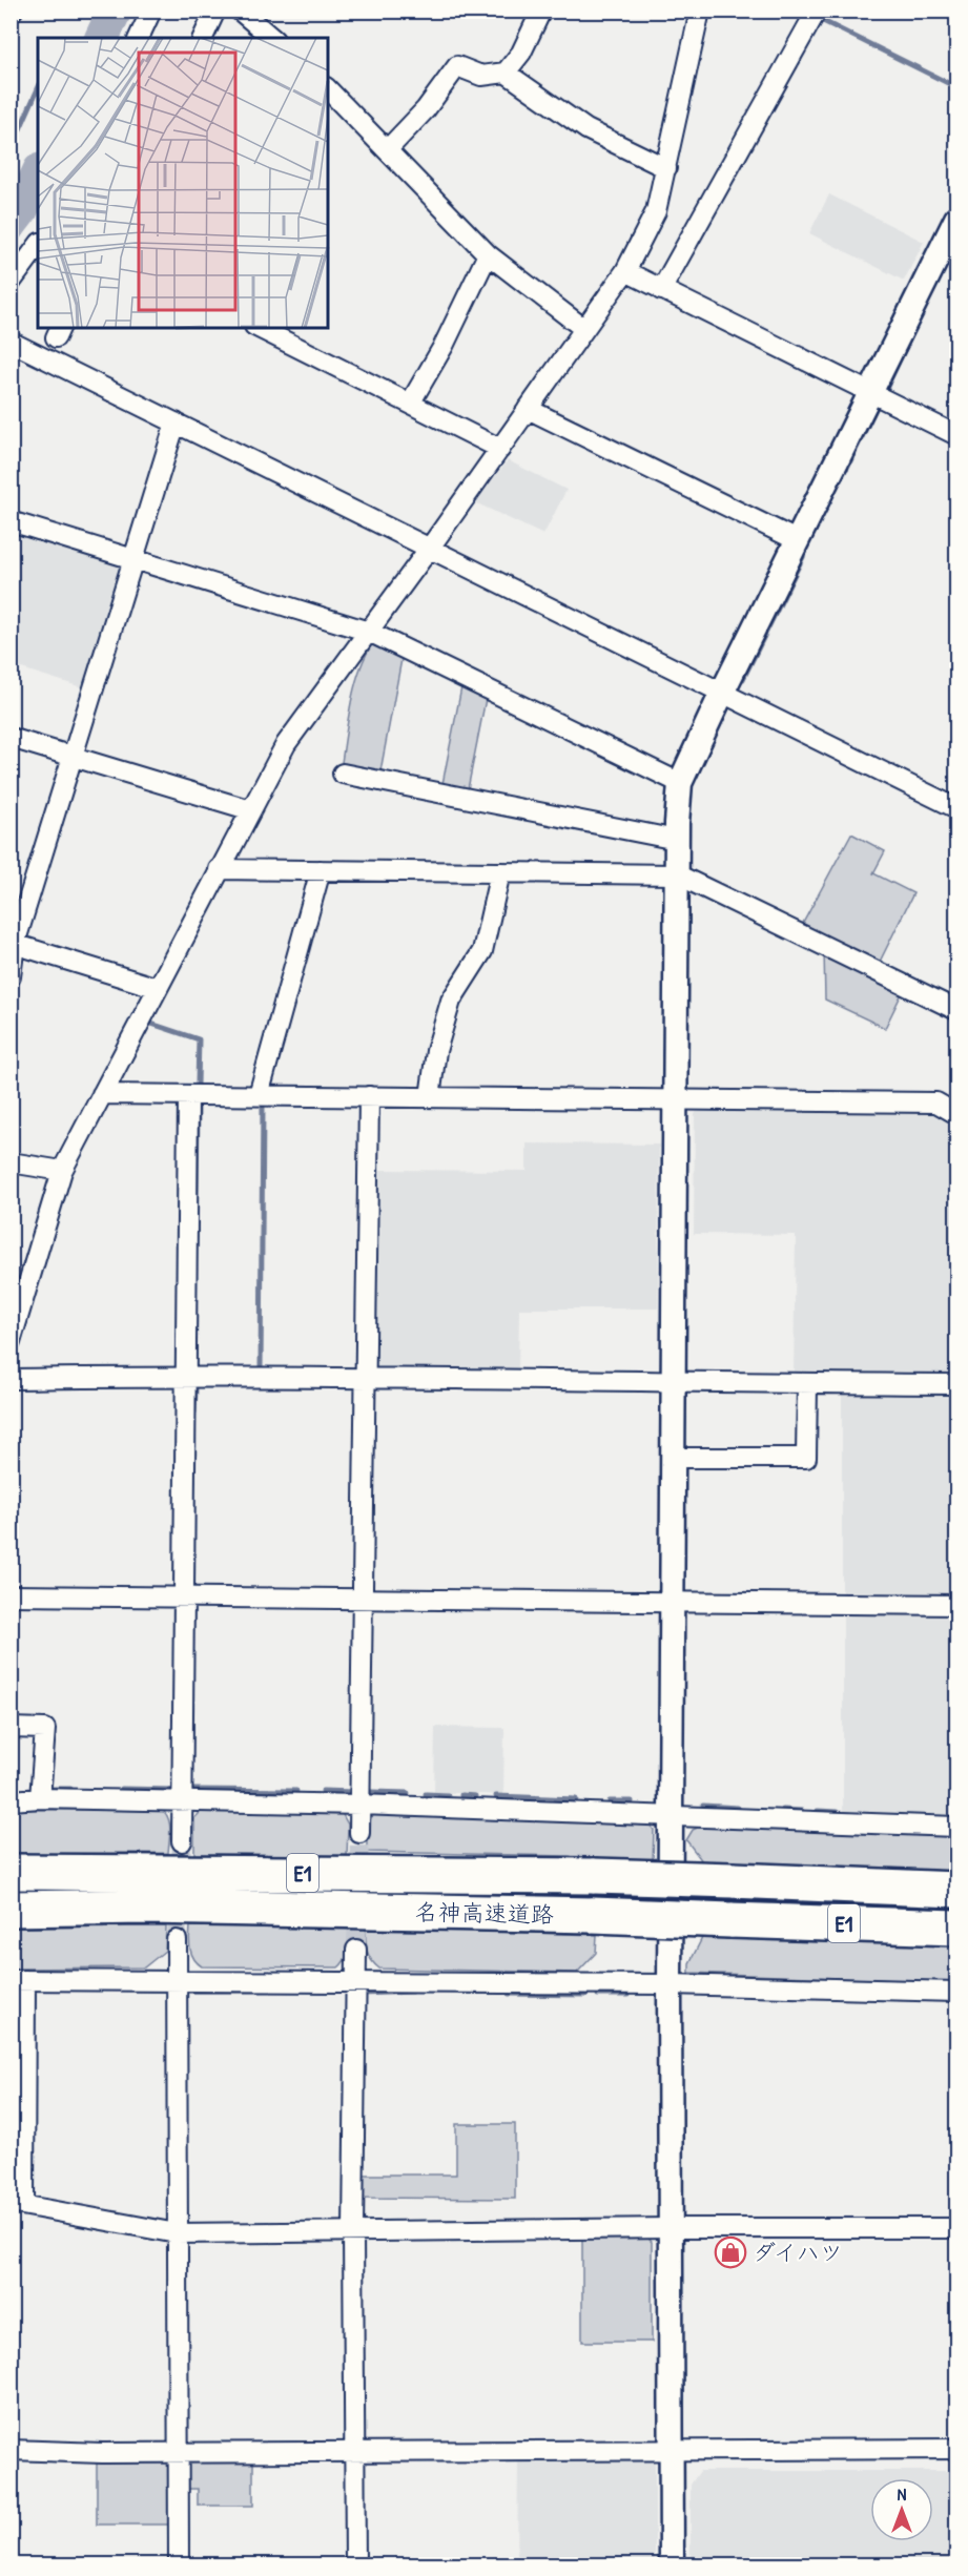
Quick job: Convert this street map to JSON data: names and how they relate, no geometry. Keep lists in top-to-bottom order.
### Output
{
  "streets": {
    "highway": ["E1", "名神高速道路"]
  },
  "places": {
    "shop": ["ダイハツ"]
  },
  "north": "top"
}
